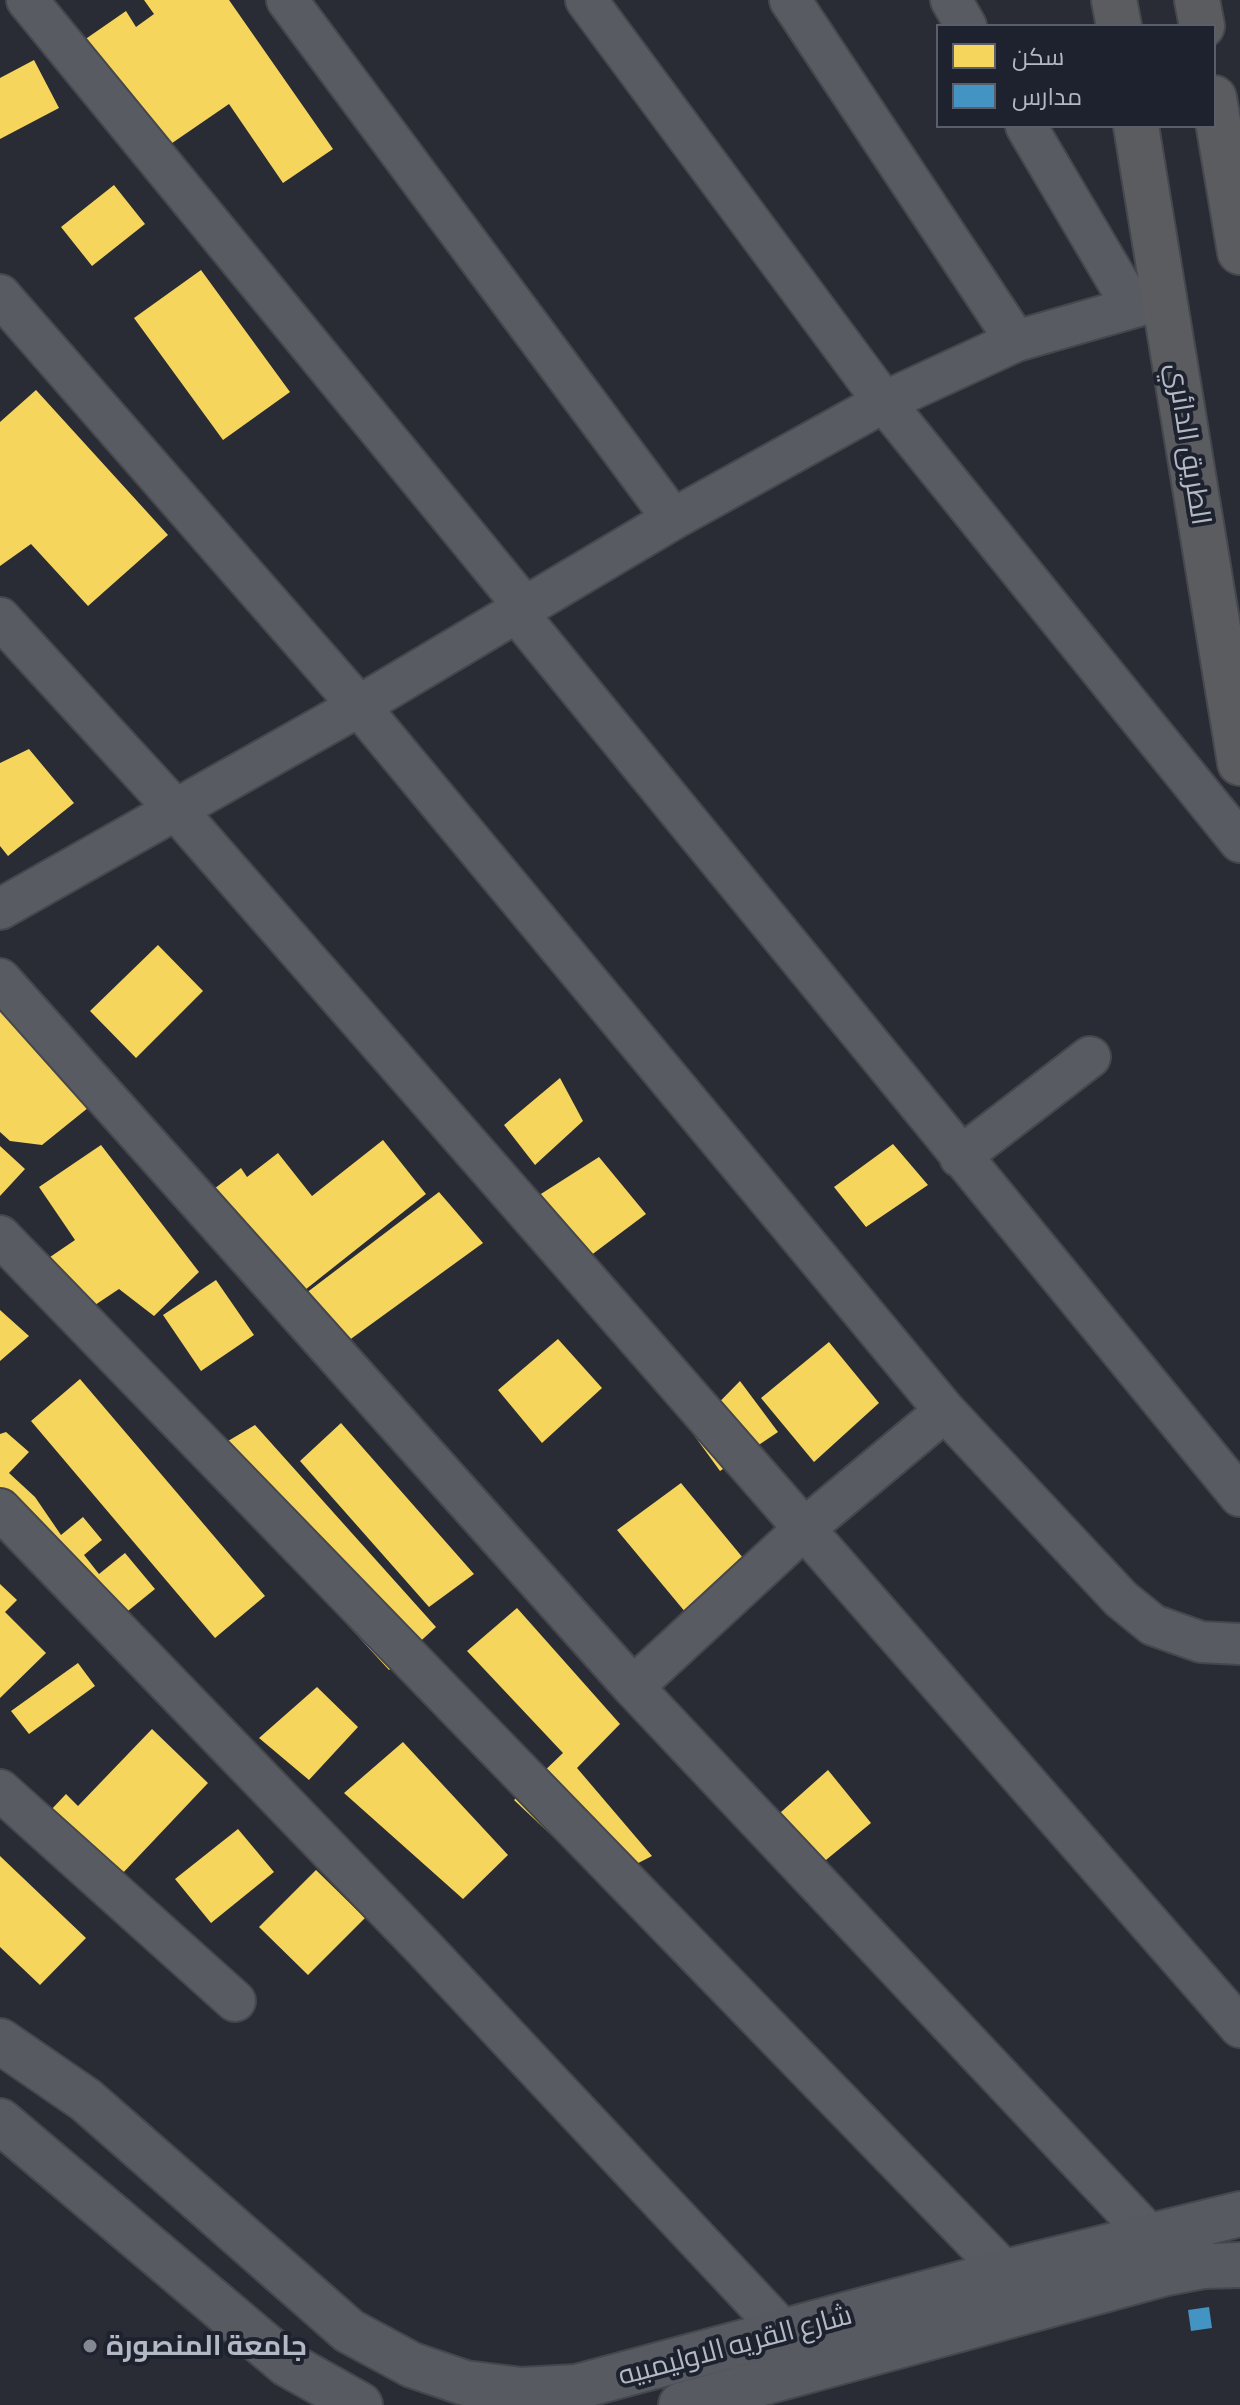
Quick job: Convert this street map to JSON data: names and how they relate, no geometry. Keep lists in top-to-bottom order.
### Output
{
  "streets": {
    "highway": ["الطريق الدائري"],
    "main road": ["شارع القريه الاوليمبيه"]
  },
  "places": ["جامعة المنصورة"],
  "legend": ["سكن", "مدارس"]
}
